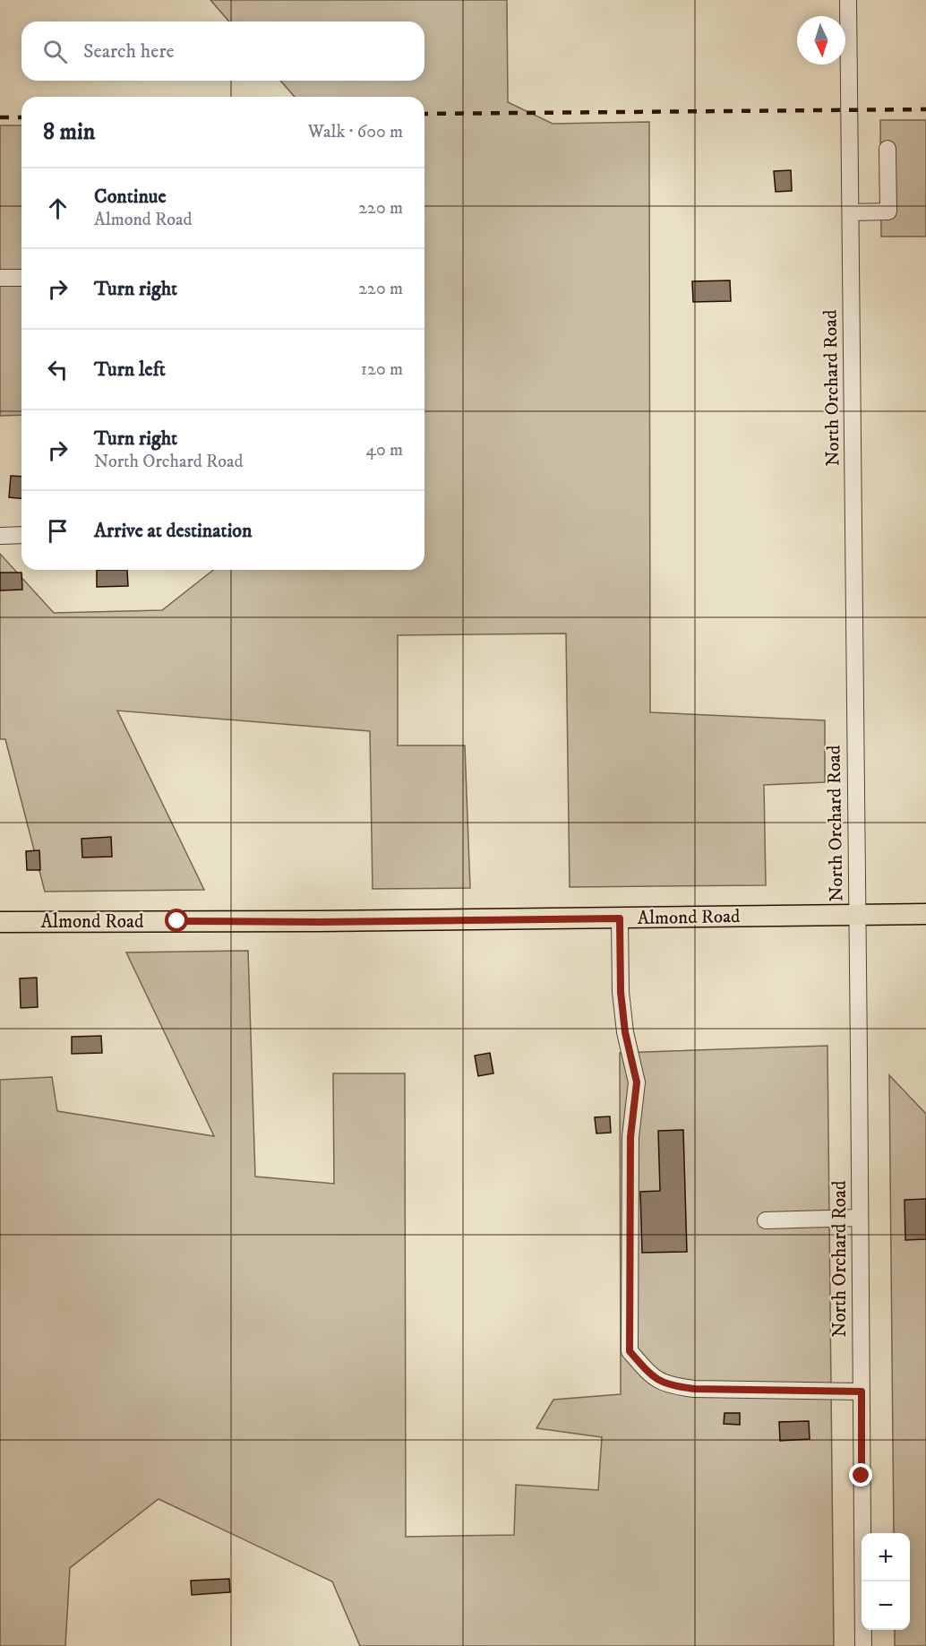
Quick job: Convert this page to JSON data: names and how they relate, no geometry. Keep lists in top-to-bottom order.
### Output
{
  "streets": {
    "main road": ["Almond Road"],
    "street": ["North Orchard Road"]
  },
  "crossings": [
    ["North Orchard Road", "Almond Road"]
  ],
  "north": "bottom",
  "page": {
    "search": "Search here",
    "heading": ["8 min", "Walk · 600 m"],
    "list": [
      ["Continue", "Almond Road", "220 m"],
      ["Turn right", "220 m"],
      ["Turn left", "120 m"],
      ["Turn right", "North Orchard Road", "40 m"],
      "Arrive at destination"
    ],
    "map_buttons": ["+", "−"]
  }
}
